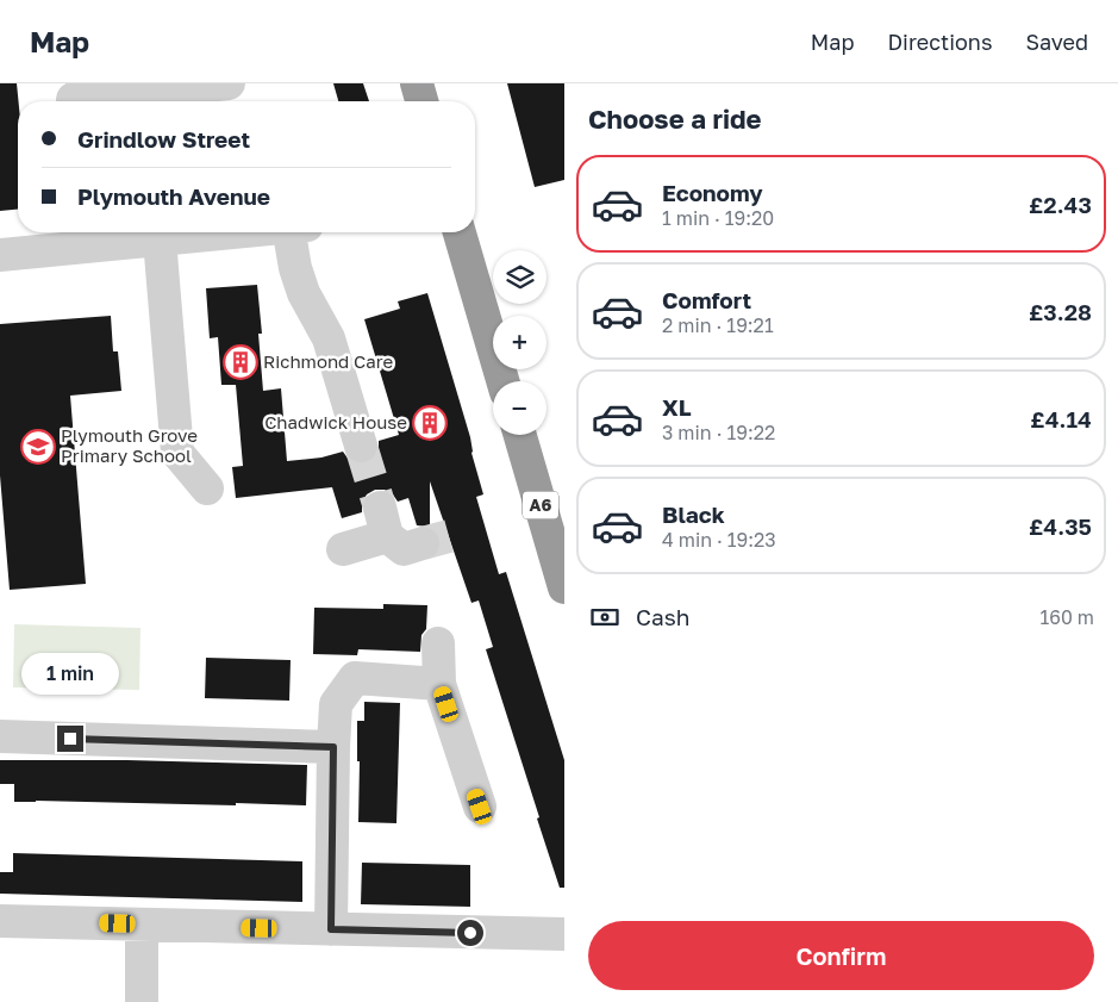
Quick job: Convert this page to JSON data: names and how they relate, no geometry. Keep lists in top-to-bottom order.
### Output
{
  "streets": {
    "highway": ["A6"]
  },
  "places": {
    "building": ["Richmond Care", "Chadwick House"],
    "school or university": ["Plymouth Grove Primary School"]
  },
  "page": {
    "header": "Map",
    "nav": ["Map", "Directions", "Saved"],
    "heading": "Choose a ride",
    "banner": ["Grindlow Street", "Plymouth Avenue"],
    "list": [
      {
        "name": "Economy",
        "note": "1 min · 19:20",
        "value": "£2.43"
      },
      {
        "name": "Comfort",
        "note": "2 min · 19:21",
        "value": "£3.28"
      },
      {
        "name": "XL",
        "note": "3 min · 19:22",
        "value": "£4.14"
      },
      {
        "name": "Black",
        "note": "4 min · 19:23",
        "value": "£4.35"
      }
    ],
    "map_buttons": ["+", "−"],
    "pay": ["Cash", "160 m"],
    "bubble": "1 min",
    "buttons": "Confirm"
  }
}
